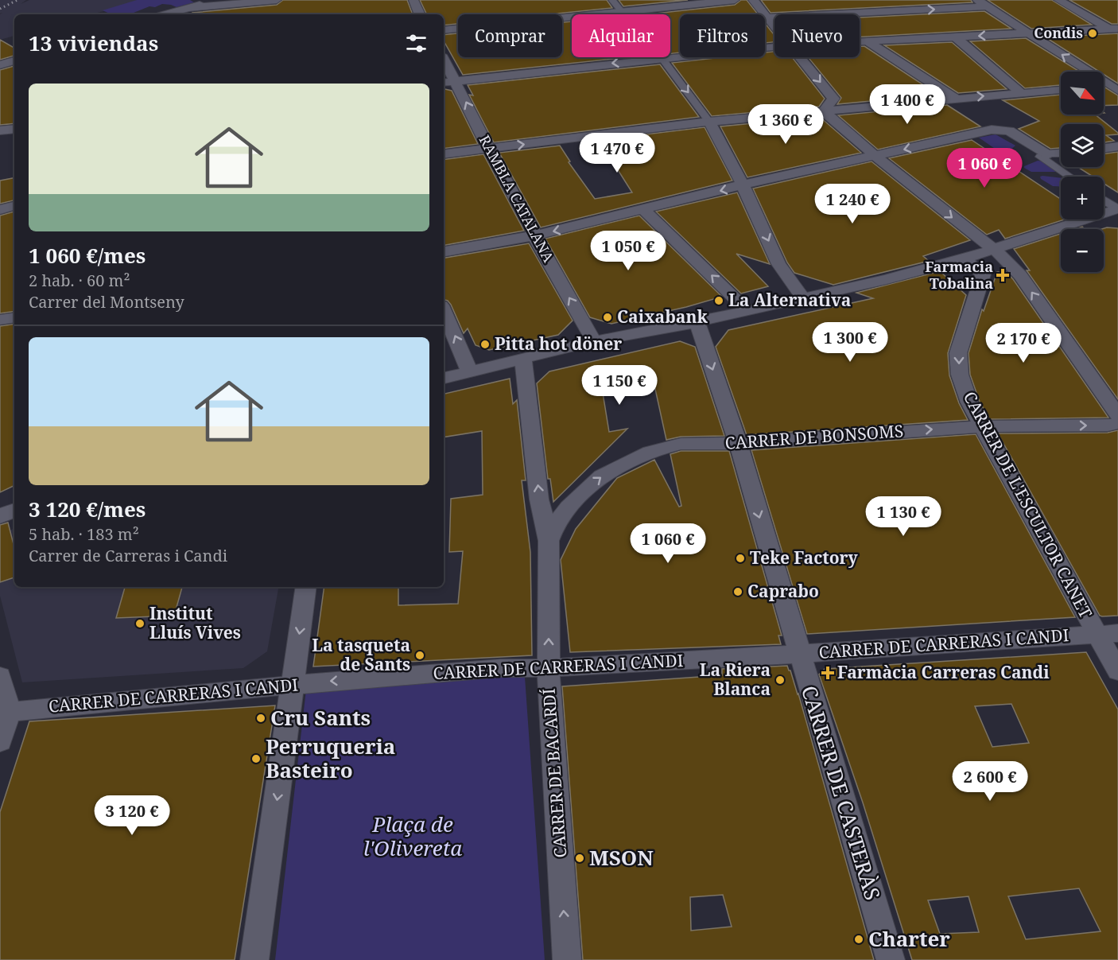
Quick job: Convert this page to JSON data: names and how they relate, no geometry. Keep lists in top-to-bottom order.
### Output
{
  "streets": {
    "street": [
      "RAMBLA CATALANA",
      "CARRER DE BONSOMS",
      "CARRER DE L'ESCULTOR CANET",
      "CARRER DE CARRERAS I CANDI",
      "CARRER DE BACARDÍ",
      "CARRER DE CASTERÀS"
    ]
  },
  "crossings": [
    ["CARRER DE BONSOMS", "CARRER DE L'ESCULTOR CANET"],
    ["CARRER DE BONSOMS", "CARRER DE BACARDÍ"],
    ["CARRER DE BONSOMS", "CARRER DE CASTERÀS"],
    ["CARRER DE L'ESCULTOR CANET", "CARRER DE CARRERAS I CANDI"],
    ["CARRER DE CARRERAS I CANDI", "CARRER DE BACARDÍ"],
    ["CARRER DE CARRERAS I CANDI", "CARRER DE CASTERÀS"]
  ],
  "one_way": ["CARRER DE L'ESCULTOR CANET", "CARRER DE BACARDÍ", "CARRER DE CASTERÀS"],
  "parks": ["Plaça de l'Olivereta"],
  "places": {
    "other": [
      "Condis",
      "La Alternativa",
      "Caixabank",
      "Pitta hot döner",
      "Teke Factory",
      "Caprabo",
      "Institut Lluís Vives",
      "La tasqueta de Sants",
      "La Riera Blanca",
      "Cru Sants",
      "Perruqueria Basteiro",
      "MSON",
      "Charter"
    ],
    "health": ["Farmacia Tobalina", "Farmàcia Carreras Candi"]
  },
  "north": "bottom right",
  "page": {
    "chip": [
      "Comprar",
      "Alquilar",
      "Filtros",
      "Nuevo"
    ],
    "heading": "13 viviendas",
    "map_buttons": ["+", "−"],
    "list": [
      {
        "name": "1 060 €/mes",
        "note": "2 hab. · 60 m² · Carrer del Montseny"
      },
      {
        "name": "3 120 €/mes",
        "note": "5 hab. · 183 m² · Carrer de Carreras i Candi"
      }
    ],
    "price": [
      "1 400 €",
      "1 360 €",
      "1 470 €",
      "1 060 €",
      "1 240 €",
      "1 050 €",
      "1 300 €",
      "2 170 €",
      "1 150 €",
      "1 130 €",
      "1 060 €",
      "2 600 €",
      "3 120 €"
    ]
  }
}
